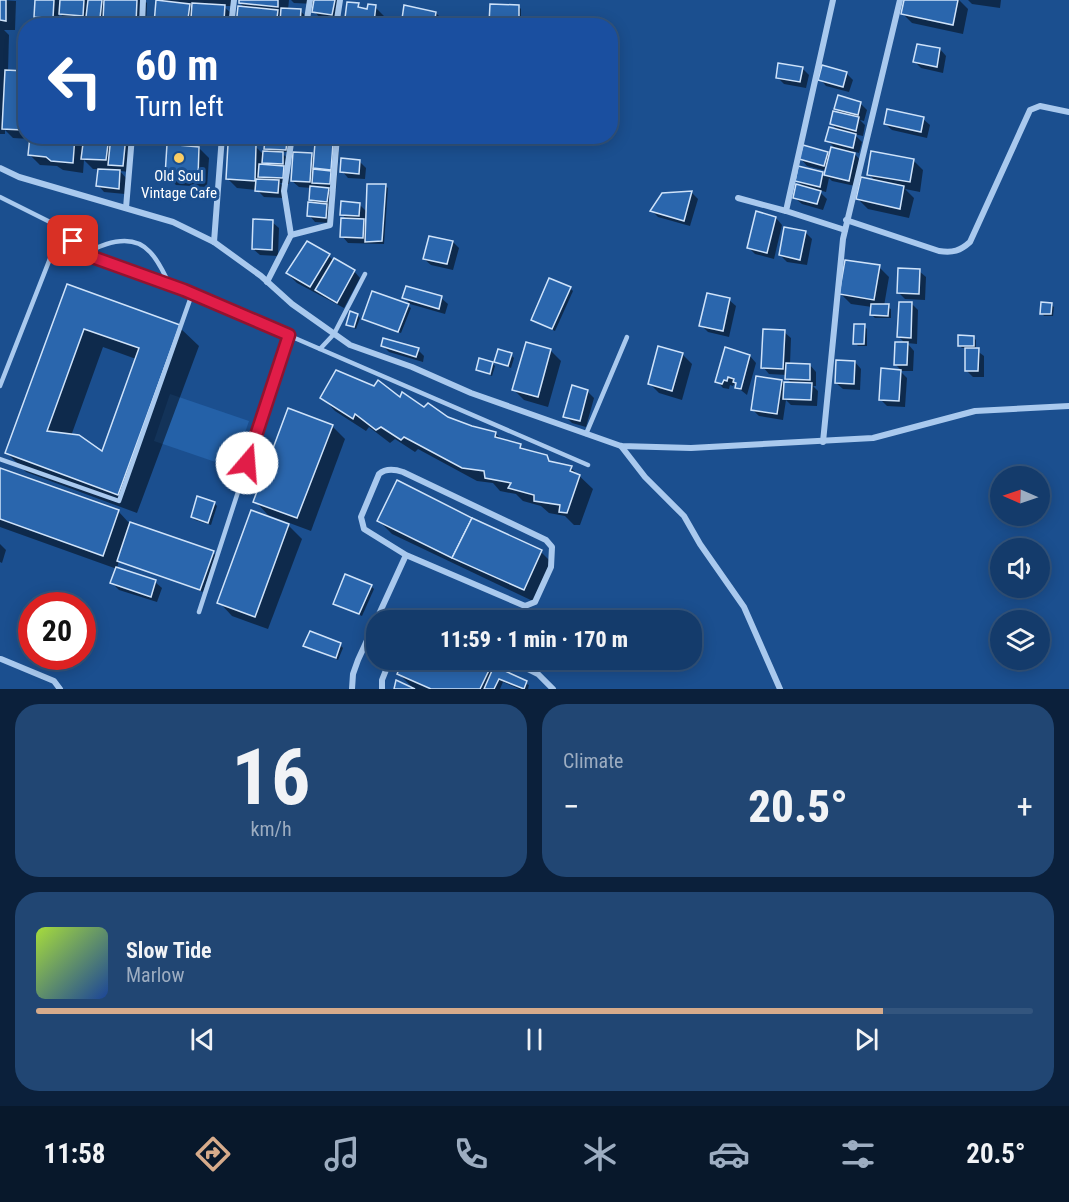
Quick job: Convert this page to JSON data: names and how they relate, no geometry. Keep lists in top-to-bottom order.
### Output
{
  "places": ["Old Soul Vintage Cafe"],
  "north": "left",
  "page": {
    "turn": ["60 m", "Turn left"],
    "limit": "20",
    "trip": "11:59 · 1 min · 170 m",
    "tile": [
      ["16", "km/h"],
      "Climate"
    ],
    "heat": ["−", "20.5°", "+"],
    "song": ["Slow Tide", "Marlow"],
    "tabs": ["11:58", "20.5°"]
  }
}
